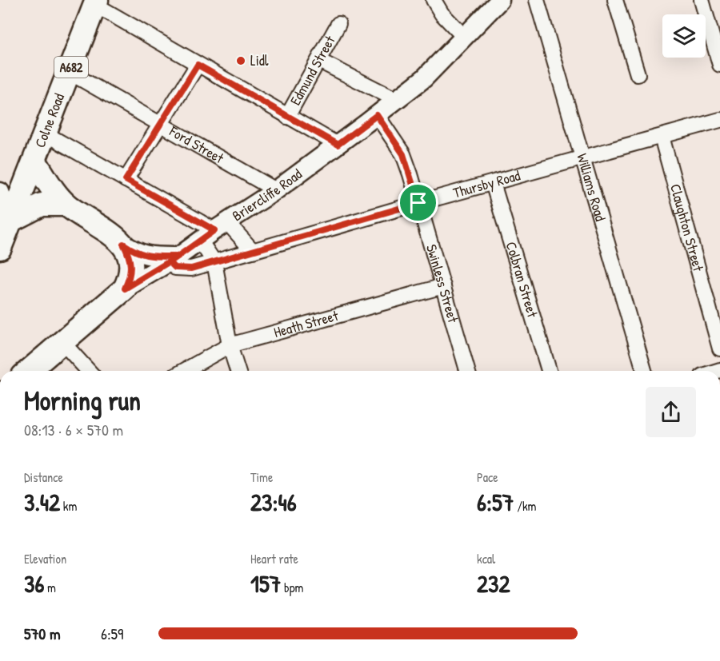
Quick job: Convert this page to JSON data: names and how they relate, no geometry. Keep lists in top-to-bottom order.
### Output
{
  "streets": {
    "main road": ["A682", "Colne Road", "Briercliffe Road"],
    "street": [
      "Edmund Street",
      "Ford Street",
      "Thursby Road",
      "Williams Road",
      "Claughton Street",
      "Colbran Street",
      "Swinless Street",
      "Heath Street"
    ]
  },
  "crossings": [
    ["Colne Road", "Ford Street"],
    ["Ford Street", "Briercliffe Road"],
    ["Thursby Road", "Williams Road"],
    ["Thursby Road", "Briercliffe Road"],
    ["Thursby Road", "Claughton Street"],
    ["Thursby Road", "Colbran Street"],
    ["Thursby Road", "Swinless Street"],
    ["Briercliffe Road", "Swinless Street"],
    ["Swinless Street", "Heath Street"]
  ],
  "places": ["Lidl"],
  "page": {
    "heading": ["Morning run", "08:13 · 6 × 570 m"],
    "stats": [
      ["Distance", "3.42 km"],
      ["Time", "23:46"],
      ["Pace", "6:57 /km"],
      ["Elevation", "36 m"],
      ["Heart rate", "157 bpm"],
      ["kcal", "232"]
    ],
    "list": [
      {
        "name": "570 m",
        "note": "6:59"
      }
    ]
  }
}
